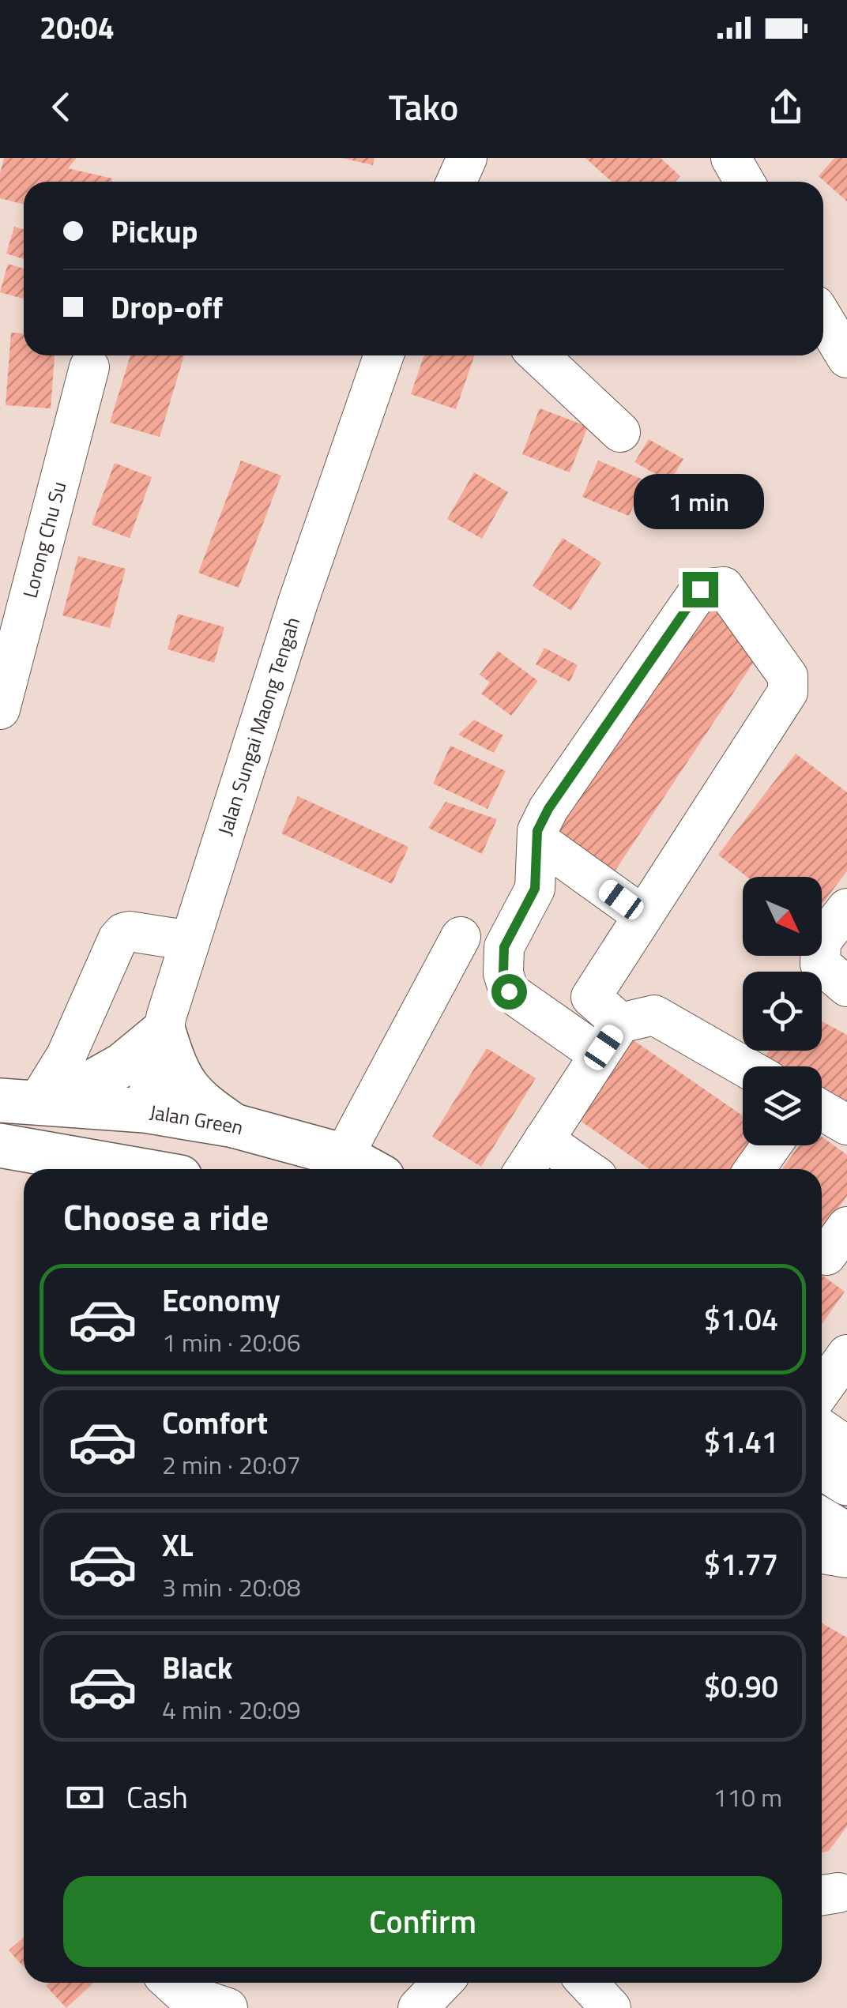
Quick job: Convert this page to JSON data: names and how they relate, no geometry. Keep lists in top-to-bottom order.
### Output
{
  "streets": {
    "main road": ["Jalan Green"],
    "street": ["Lorong Chu Su", "Jalan Sungai Maong Tengah"]
  },
  "crossings": [
    ["Jalan Sungai Maong Tengah", "Jalan Green"]
  ],
  "north": "bottom right",
  "page": {
    "status": "20:04",
    "header": "Tako",
    "banner": ["Pickup", "Drop-off"],
    "bubble": "1 min",
    "heading": "Choose a ride",
    "list": [
      {
        "name": "Economy",
        "note": "1 min · 20:06",
        "value": "$1.04"
      },
      {
        "name": "Comfort",
        "note": "2 min · 20:07",
        "value": "$1.41"
      },
      {
        "name": "XL",
        "note": "3 min · 20:08",
        "value": "$1.77"
      },
      {
        "name": "Black",
        "note": "4 min · 20:09",
        "value": "$0.90"
      }
    ],
    "pay": ["Cash", "110 m"],
    "buttons": "Confirm"
  }
}
